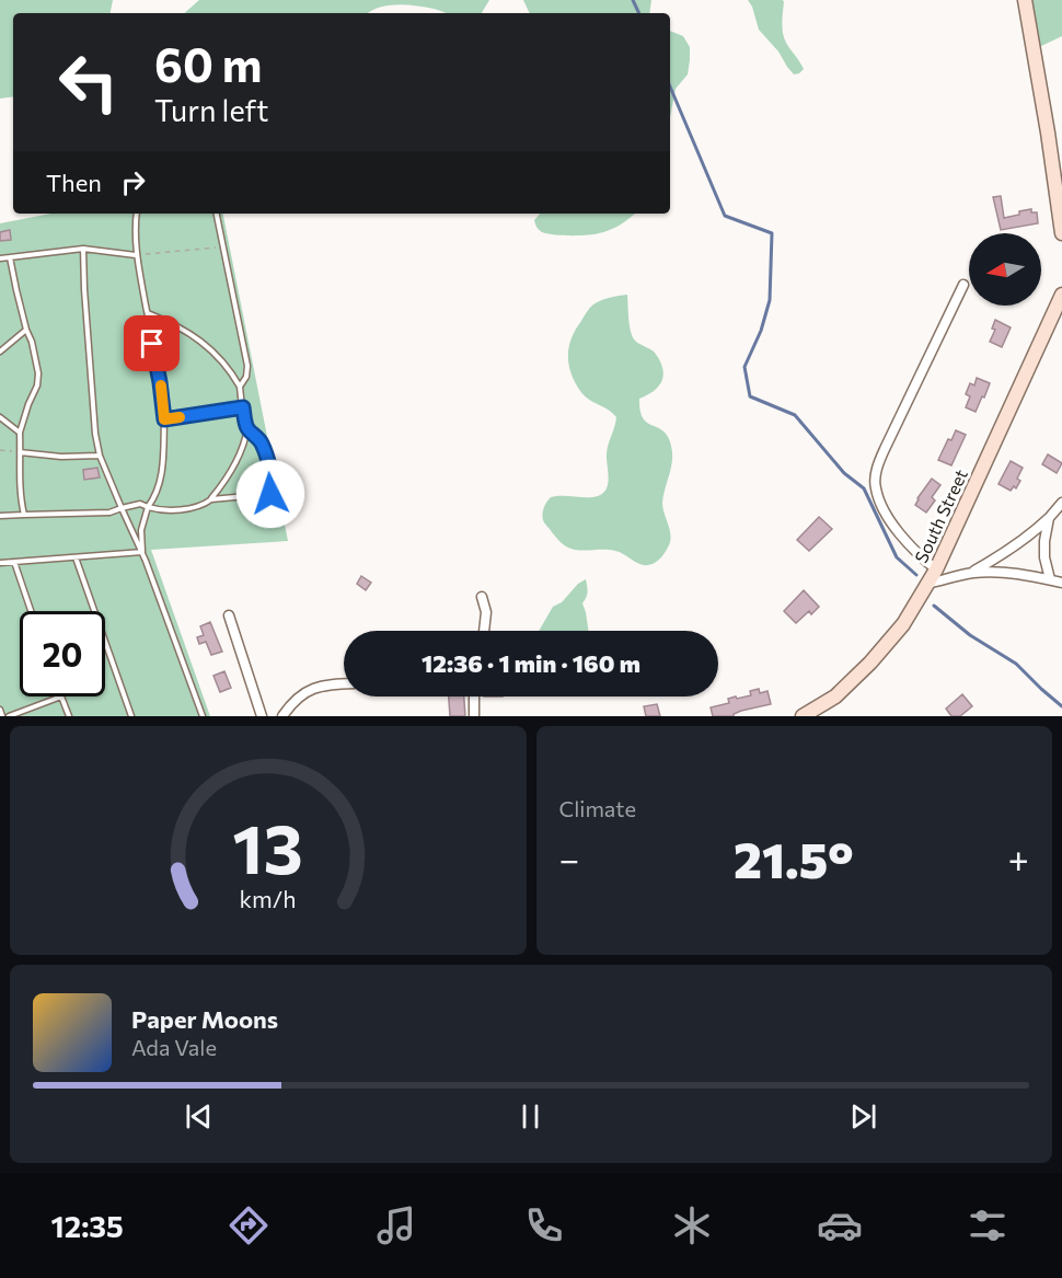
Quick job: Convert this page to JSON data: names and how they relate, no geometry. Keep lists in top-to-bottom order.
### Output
{
  "streets": {
    "main road": ["South Street"]
  },
  "north": "left",
  "page": {
    "turn": ["60 m", "Turn left"],
    "then": "Then",
    "limit": "20",
    "trip": "12:36 · 1 min · 160 m",
    "tile": "Climate",
    "heat": ["−", "21.5°", "+"],
    "song": ["Paper Moons", "Ada Vale"],
    "tabs": "12:35",
    "gauge": ["13", "km/h"]
  }
}
